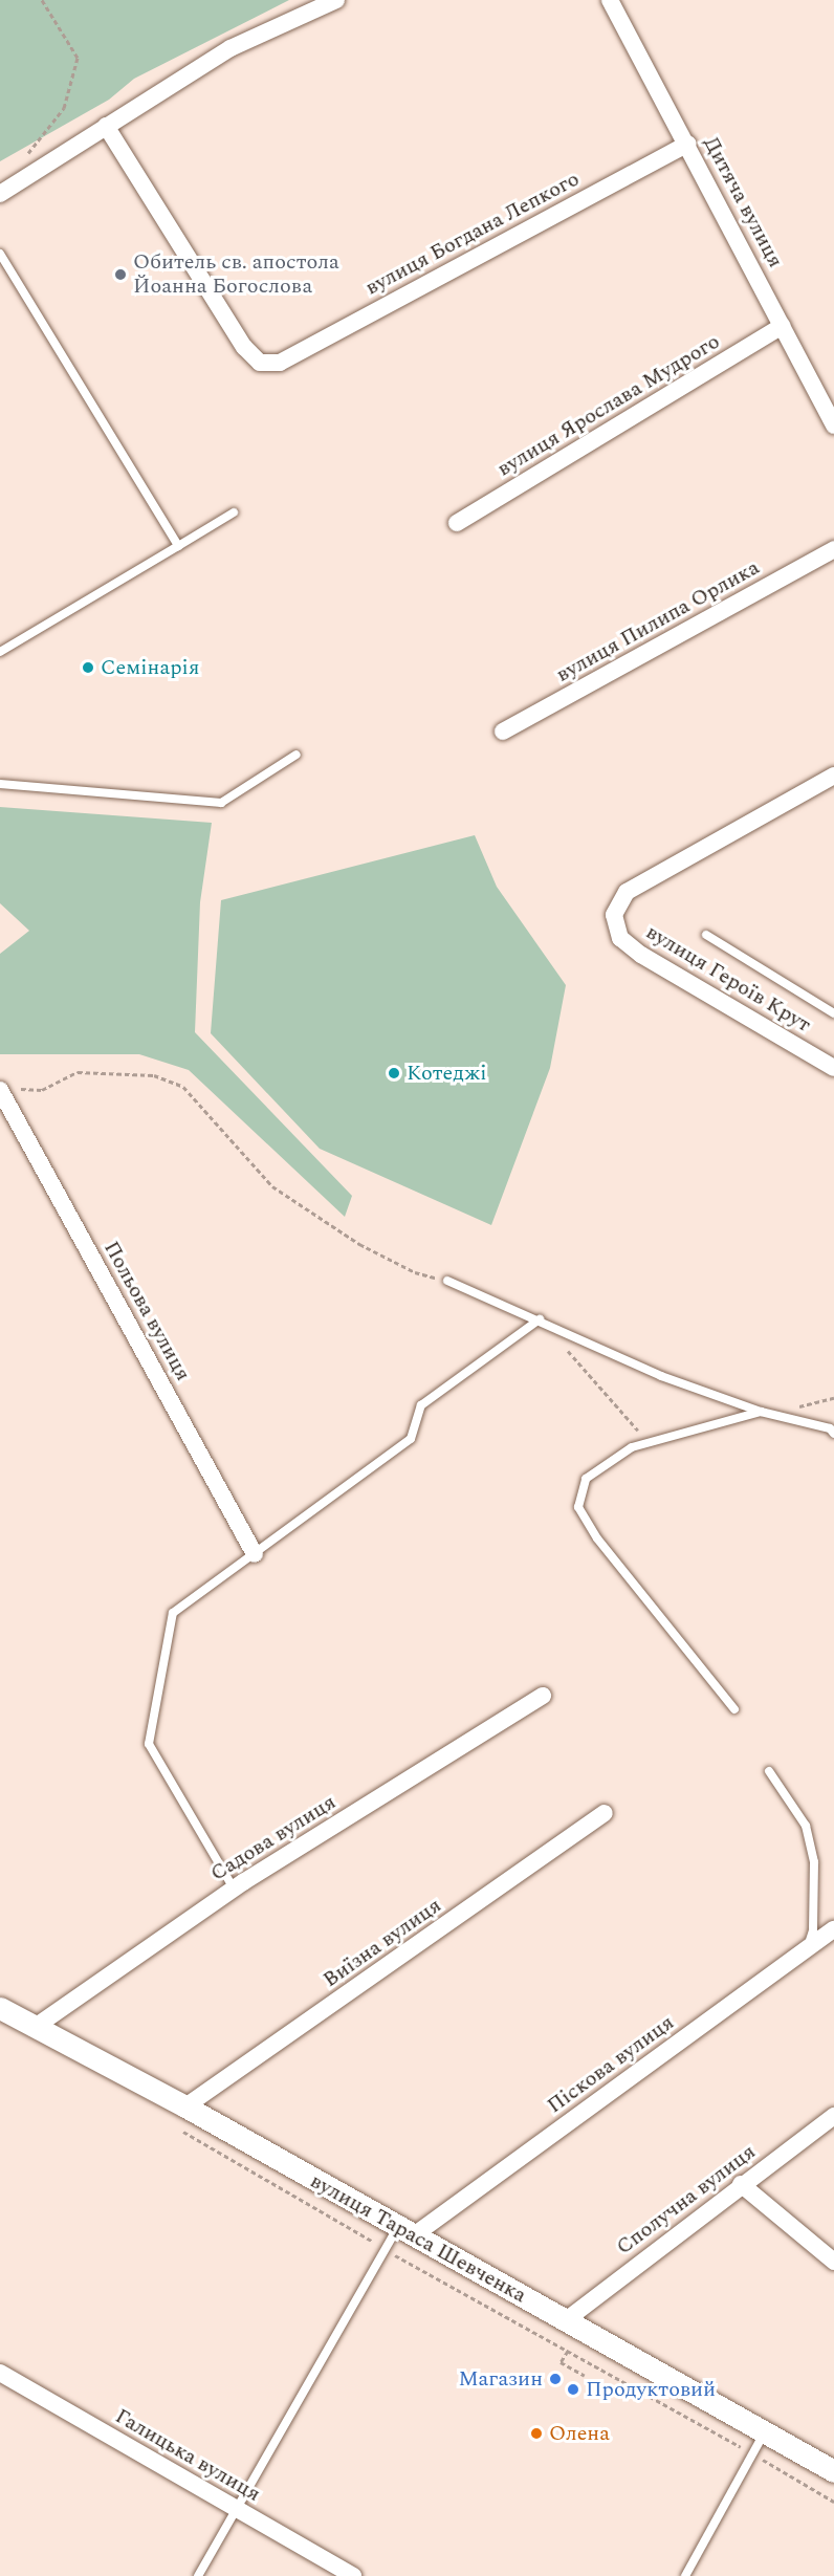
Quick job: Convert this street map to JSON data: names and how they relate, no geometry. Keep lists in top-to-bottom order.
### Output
{
  "streets": {
    "street": [
      "Дитяча вулиця",
      "вулиця Богдана Лепкого",
      "вулиця Ярослава Мудрого",
      "вулиця Пилипа Орлика",
      "вулиця Героїв Крут",
      "Польова вулиця",
      "Садова вулиця",
      "Виїзна вулиця",
      "Піскова вулиця",
      "Сполучна вулиця",
      "вулиця Тараса Шевченка",
      "Галицька вулиця"
    ]
  },
  "crossings": [
    ["Дитяча вулиця", "вулиця Богдана Лепкого"],
    ["Дитяча вулиця", "вулиця Ярослава Мудрого"],
    ["Садова вулиця", "вулиця Тараса Шевченка"],
    ["Виїзна вулиця", "вулиця Тараса Шевченка"],
    ["Піскова вулиця", "вулиця Тараса Шевченка"],
    ["Сполучна вулиця", "вулиця Тараса Шевченка"]
  ],
  "places": [
    "Обитель св. апостола Йоанна Богослова",
    "Семінарія",
    "Котеджі",
    "Магазин",
    "Продуктовий",
    "Олена"
  ]
}
